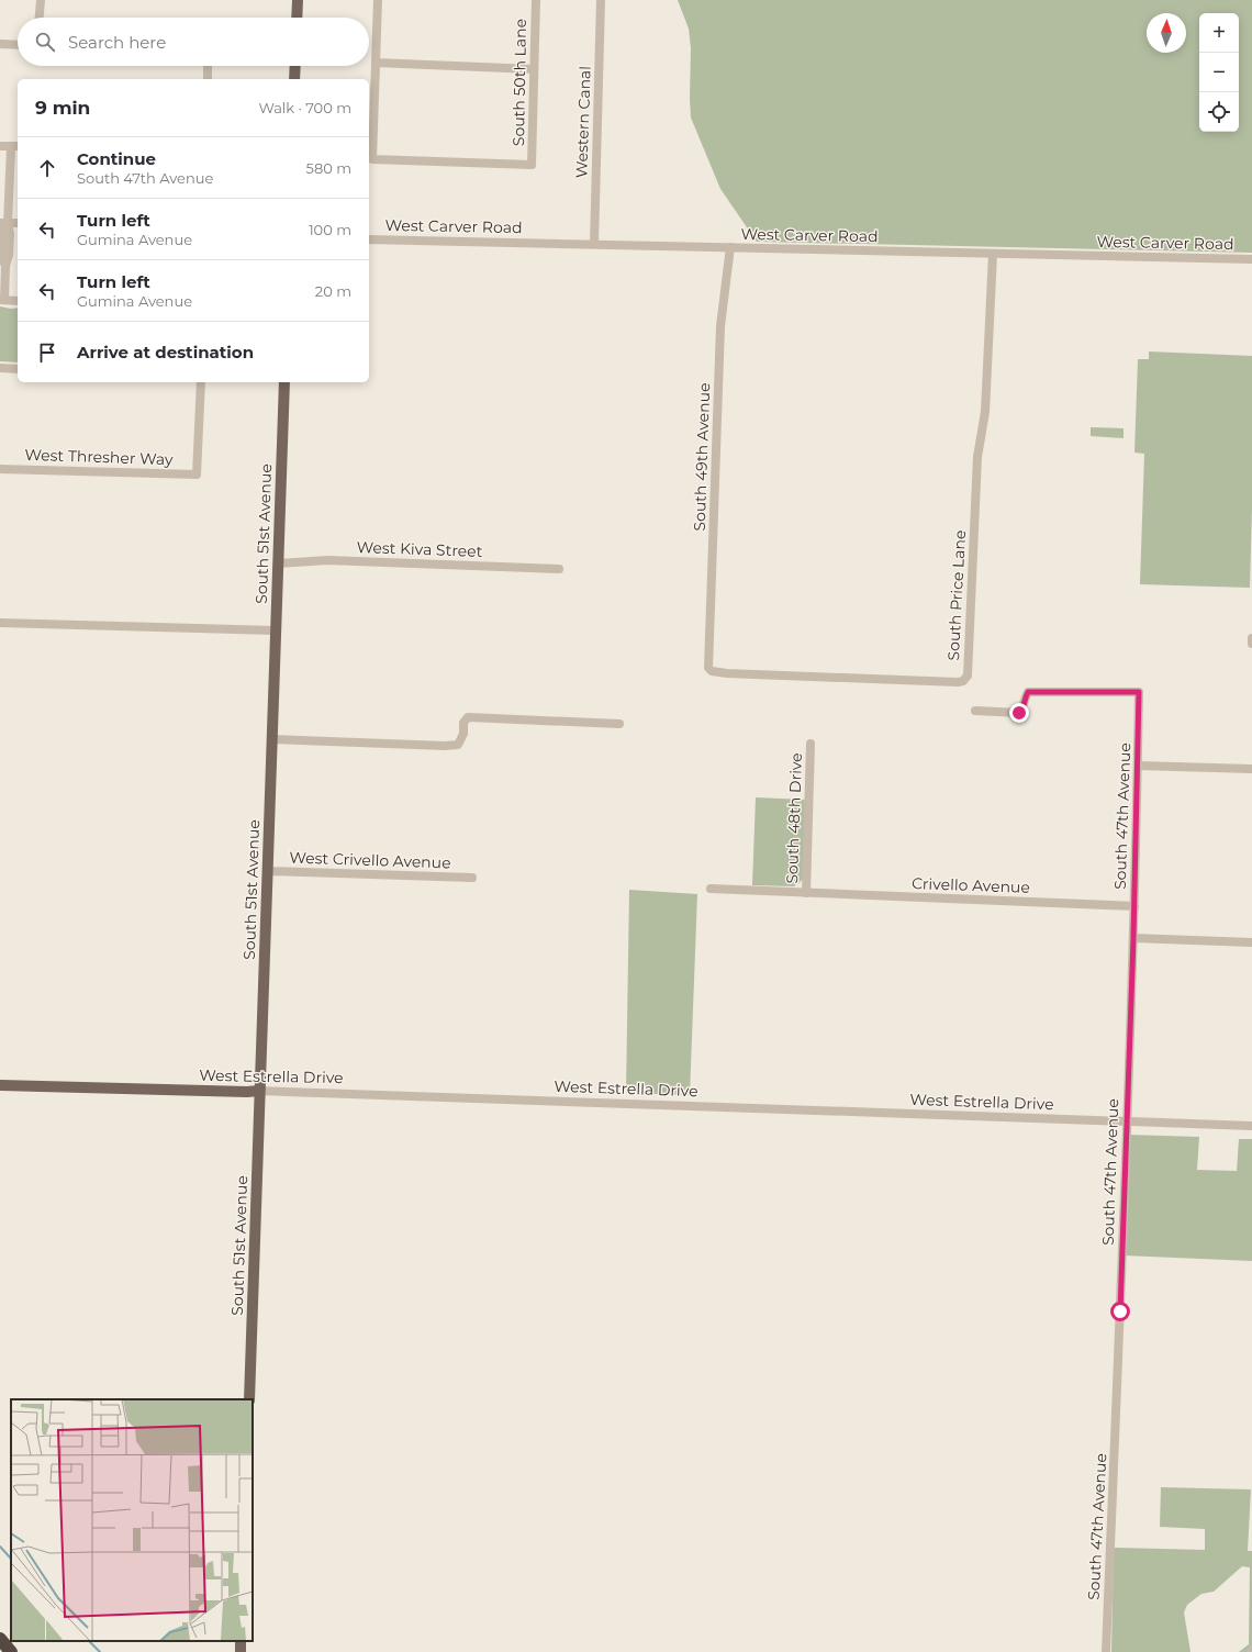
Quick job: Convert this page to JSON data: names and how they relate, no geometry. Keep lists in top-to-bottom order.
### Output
{
  "streets": {
    "main road": ["South 51st Avenue", "West Estrella Drive"],
    "street": [
      "South 50th Lane",
      "Western Canal",
      "West Carver Road",
      "West Thresher Way",
      "South 49th Avenue",
      "West Kiva Street",
      "South Price Lane",
      "South 47th Avenue",
      "South 48th Drive",
      "West Crivello Avenue",
      "Crivello Avenue"
    ]
  },
  "crossings": [
    ["Western Canal", "West Carver Road"],
    ["West Carver Road", "South 49th Avenue"],
    ["West Carver Road", "South Price Lane"],
    ["South 49th Avenue", "South Price Lane"],
    ["South 51st Avenue", "West Kiva Street"],
    ["South 51st Avenue", "West Crivello Avenue"],
    ["South 51st Avenue", "West Estrella Drive"],
    ["South 47th Avenue", "Crivello Avenue"],
    ["South 47th Avenue", "West Estrella Drive"],
    ["South 48th Drive", "Crivello Avenue"]
  ],
  "north": "top",
  "page": {
    "map_buttons": ["+", "−"],
    "search": "Search here",
    "heading": ["9 min", "Walk · 700 m"],
    "list": [
      ["Continue", "South 47th Avenue", "580 m"],
      ["Turn left", "Gumina Avenue", "100 m"],
      ["Turn left", "Gumina Avenue", "20 m"],
      "Arrive at destination"
    ]
  }
}
